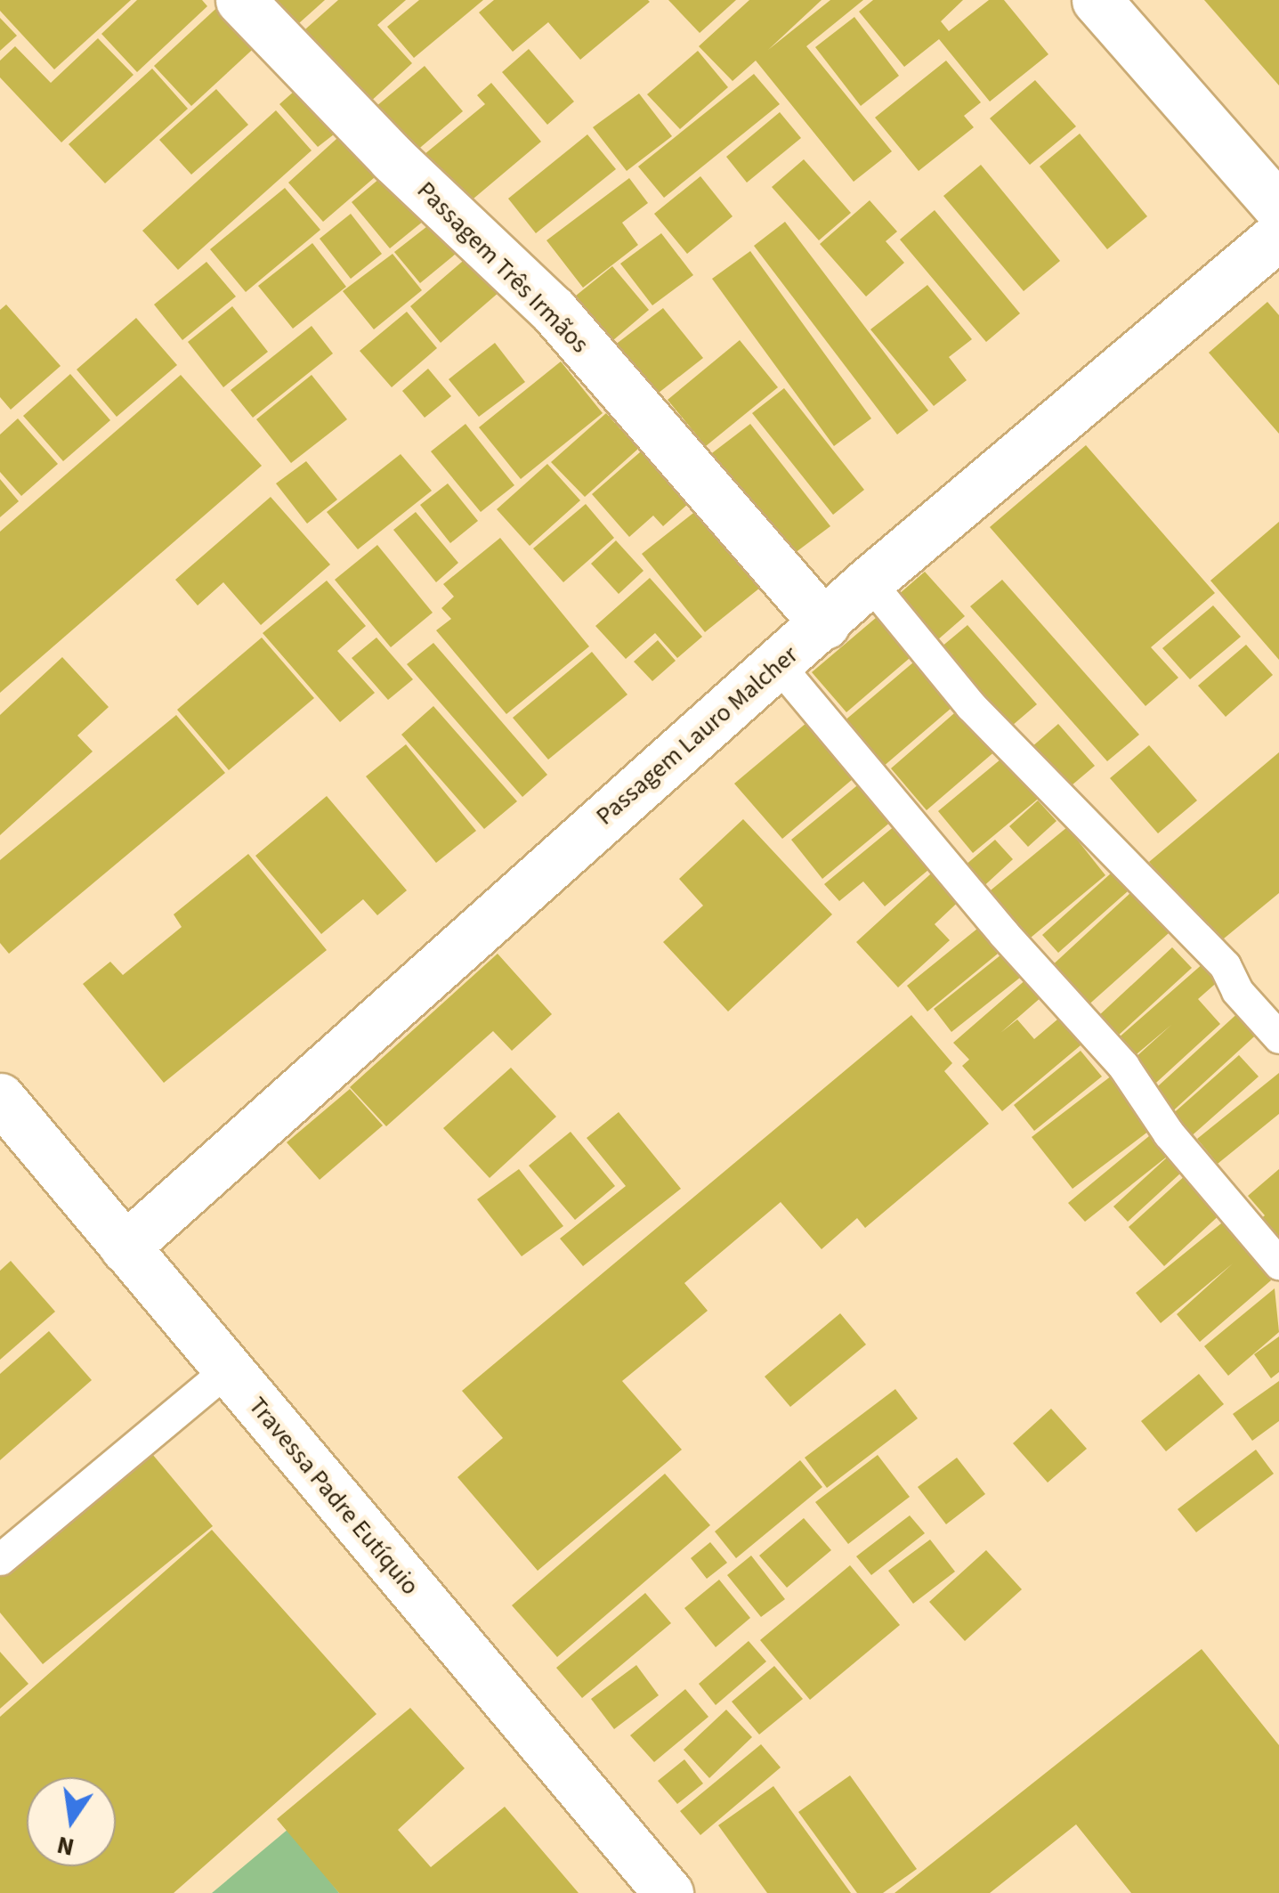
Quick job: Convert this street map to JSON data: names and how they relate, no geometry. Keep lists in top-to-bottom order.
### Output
{
  "streets": {
    "street": ["Passagem Três Irmãos", "Passagem Lauro Malcher", "Travessa Padre Eutíquio"]
  },
  "crossings": [
    ["Passagem Três Irmãos", "Passagem Lauro Malcher"],
    ["Passagem Lauro Malcher", "Travessa Padre Eutíquio"]
  ],
  "north": "bottom"
}
